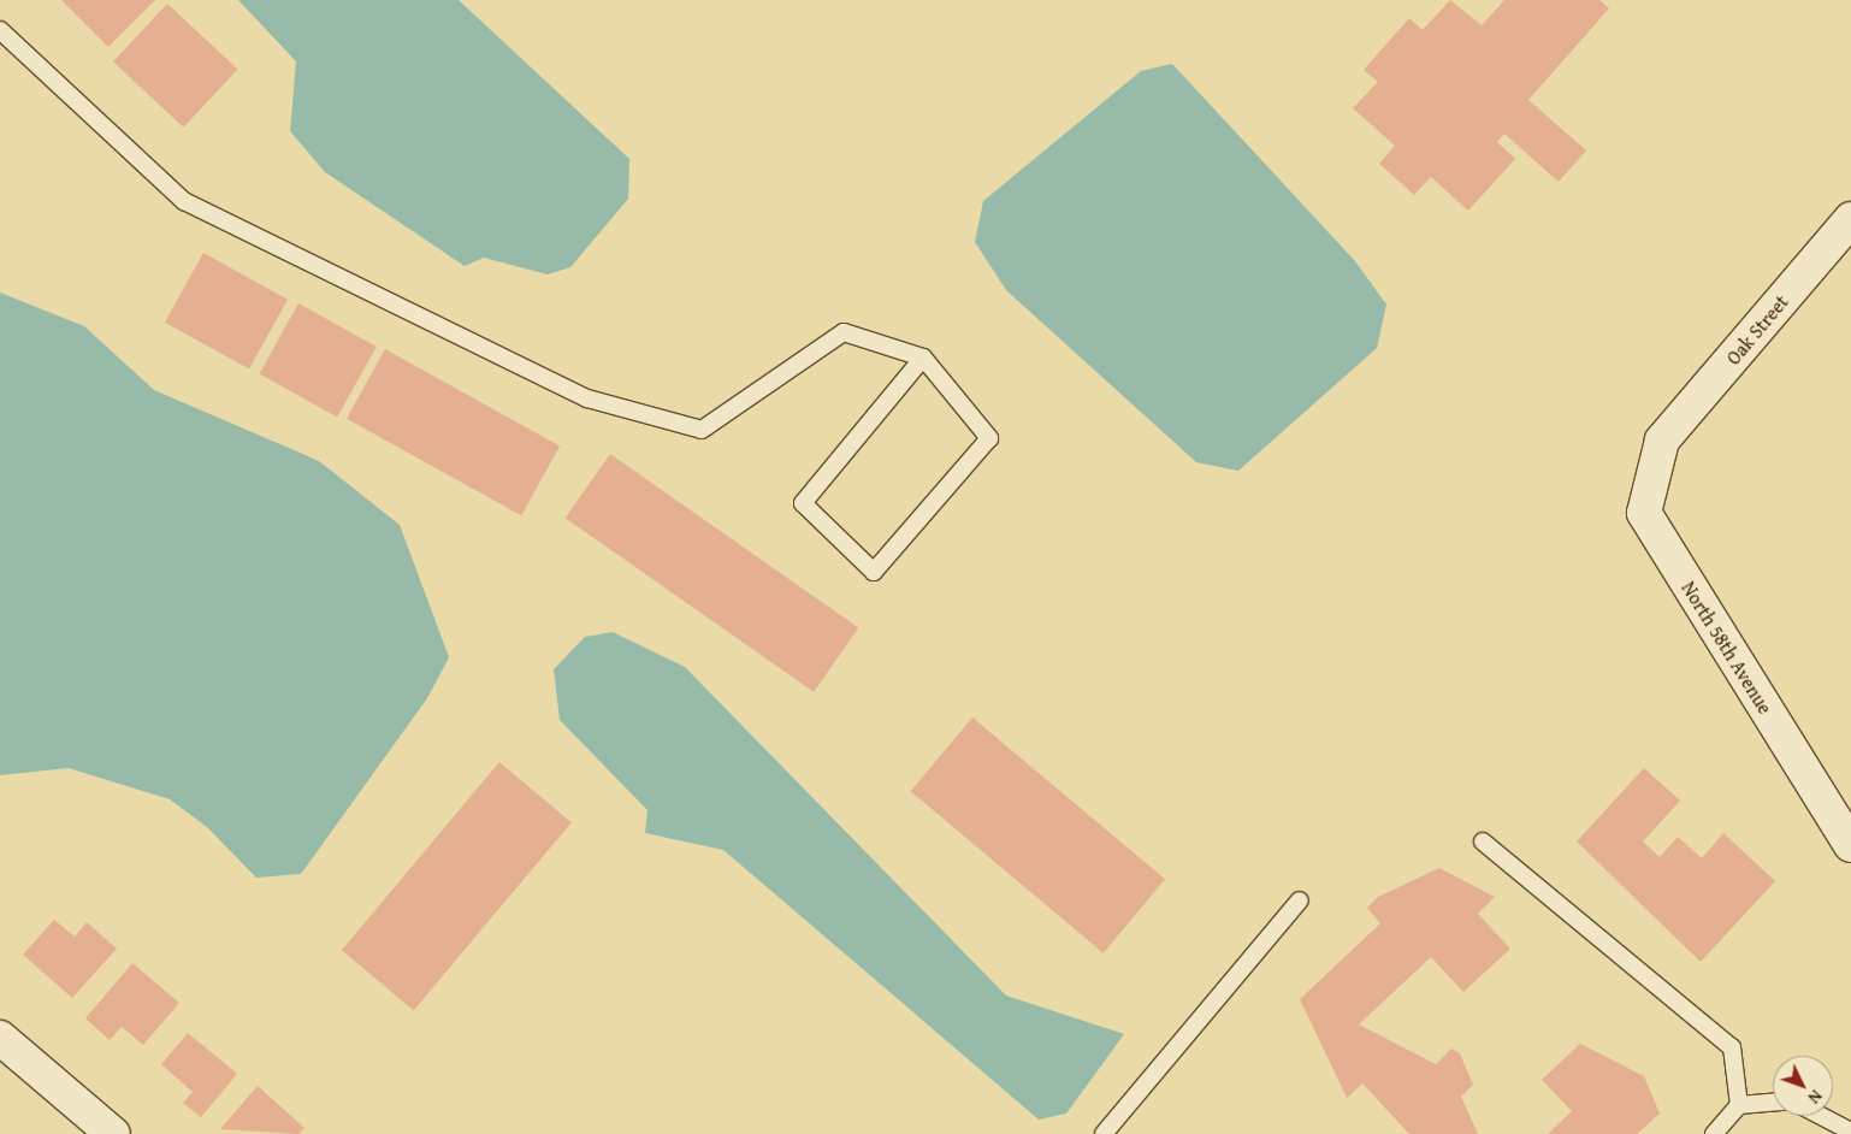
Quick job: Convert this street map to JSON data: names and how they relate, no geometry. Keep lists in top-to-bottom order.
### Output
{
  "streets": {
    "street": ["Oak Street", "North 58th Avenue"]
  },
  "crossings": [
    ["Oak Street", "North 58th Avenue"]
  ],
  "north": "bottom right"
}
